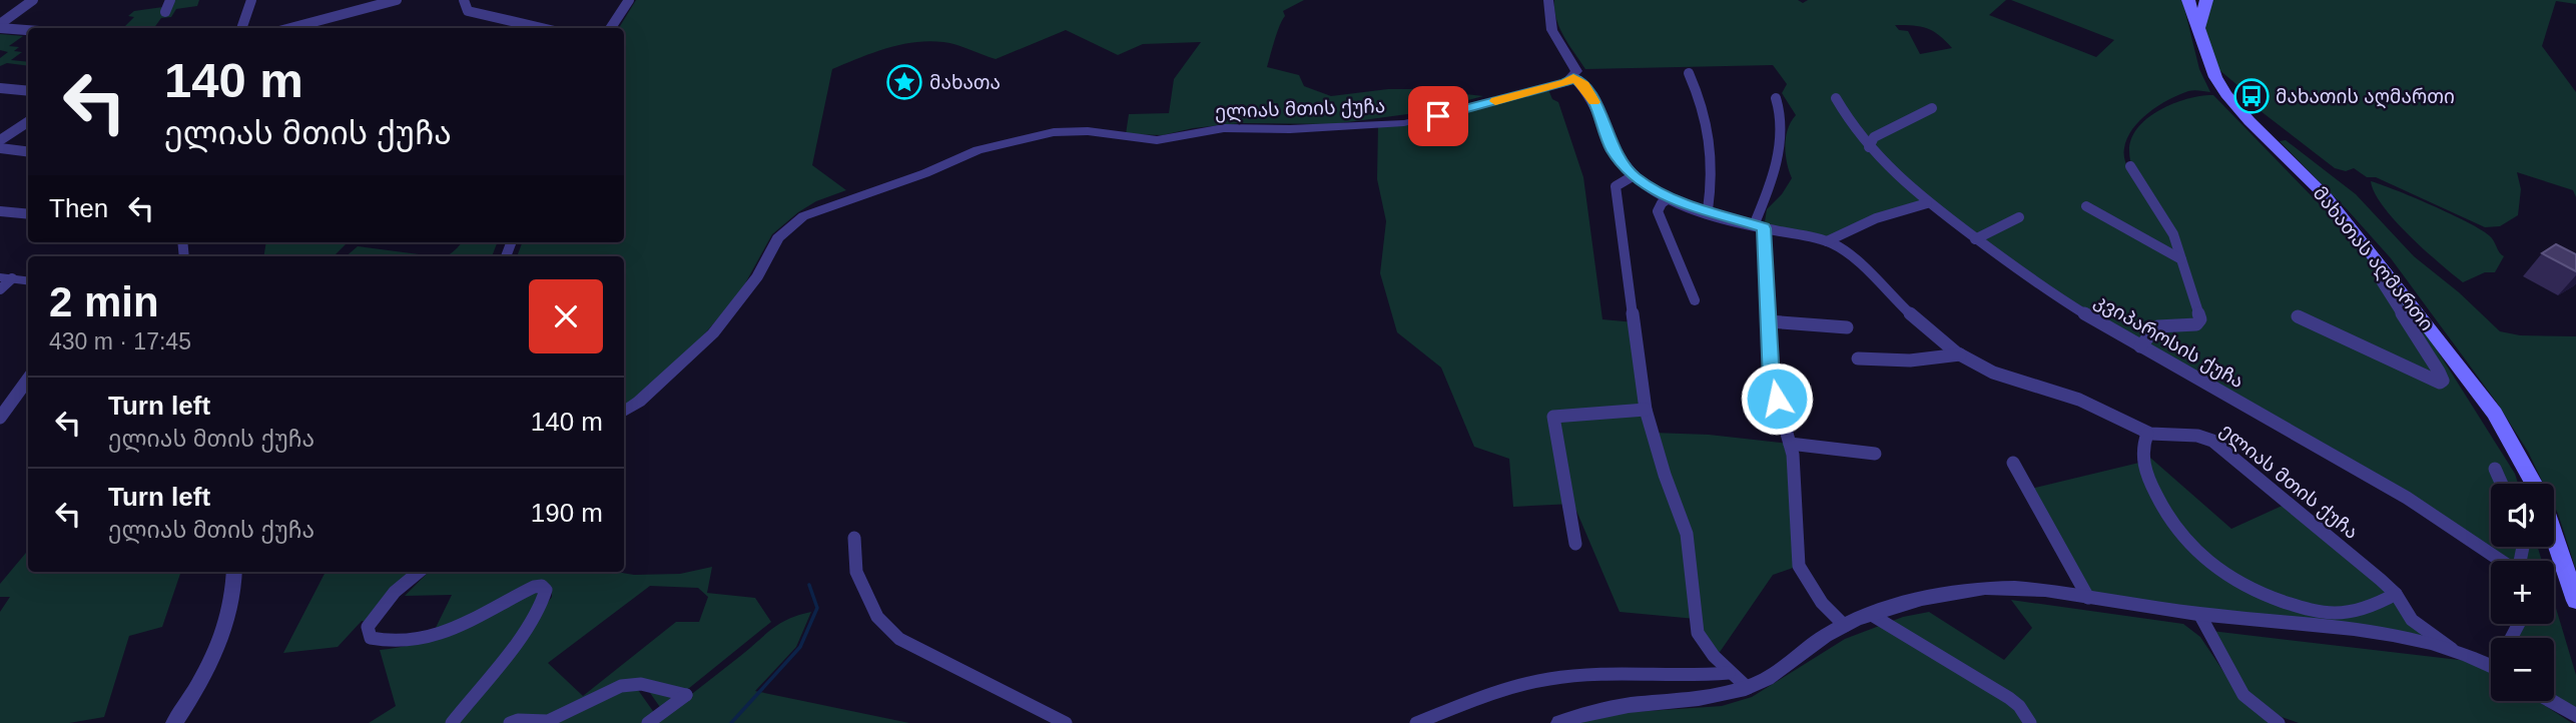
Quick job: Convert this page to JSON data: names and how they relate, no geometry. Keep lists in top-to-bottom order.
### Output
{
  "streets": {
    "main road": ["მახათას აღმართი"],
    "street": ["ელიას მთის ქუჩა", "კვიპაროსის ქუჩა"]
  },
  "places": {
    "place": ["მახათა"],
    "bus stop": ["მახათის აღმართი"]
  },
  "page": {
    "turn": ["140 m", "ელიას მთის ქუჩა"],
    "then": "Then",
    "heading": ["2 min", "430 m · 17:45"],
    "list": [
      {
        "name": "Turn left",
        "note": "ელიას მთის ქუჩა",
        "value": "140 m"
      },
      {
        "name": "Turn left",
        "note": "ელიას მთის ქუჩა",
        "value": "190 m"
      }
    ],
    "map_buttons": ["+", "−"]
  }
}
